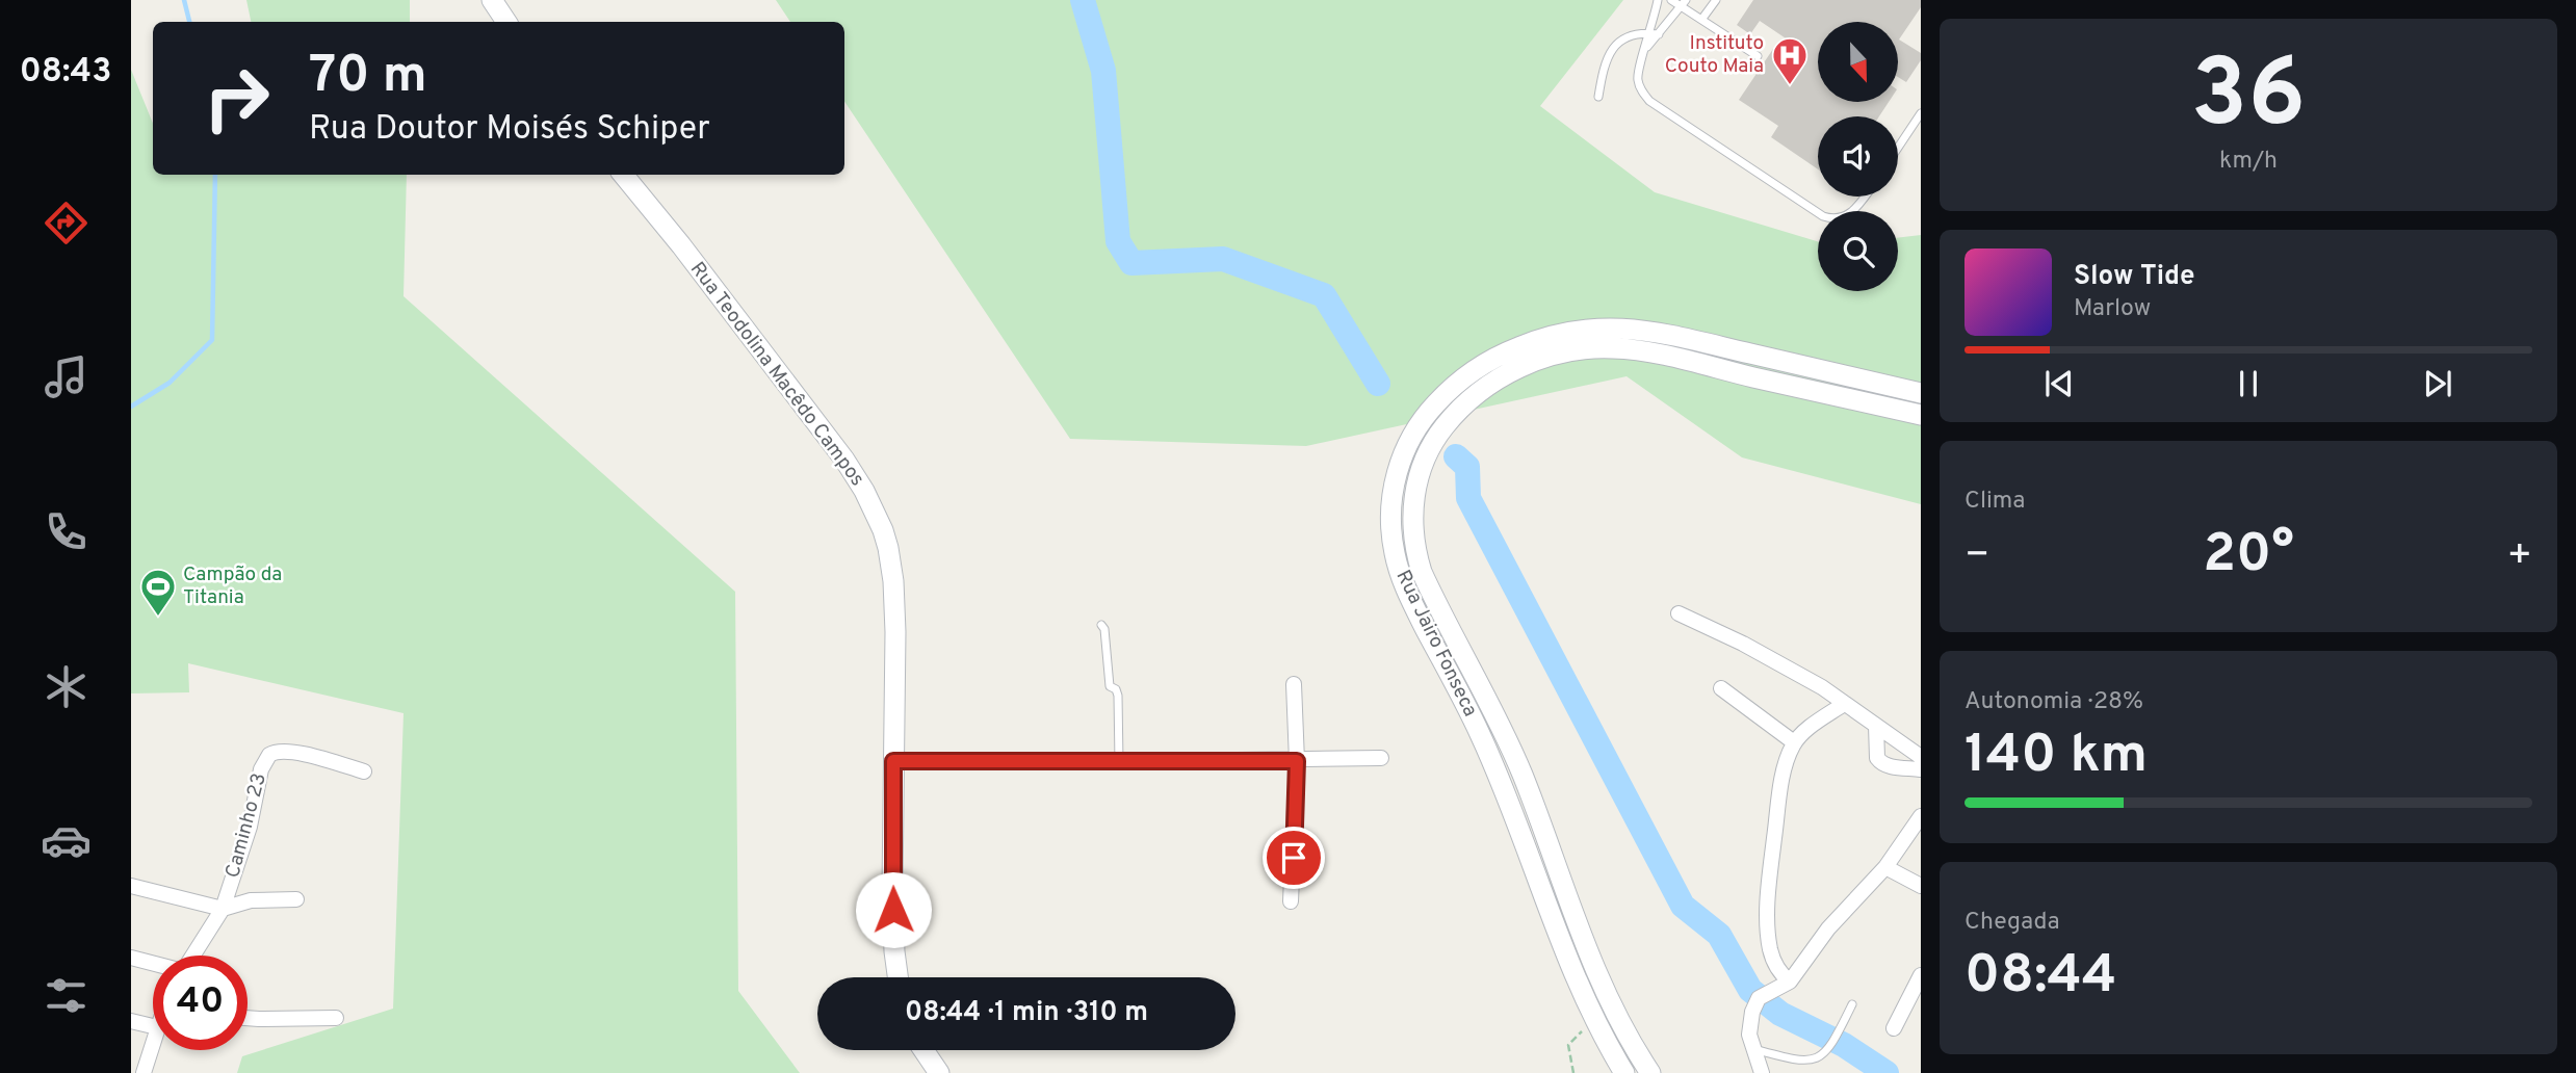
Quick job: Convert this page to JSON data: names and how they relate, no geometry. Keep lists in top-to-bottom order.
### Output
{
  "streets": {
    "main road": ["Rua Teodolina Macêdo Campos", "Rua Jairo Fonseca"],
    "street": ["Caminho 23"]
  },
  "places": {
    "hospital": ["Instituto Couto Maia"],
    "sports": ["Campão da Titania"]
  },
  "north": "bottom",
  "page": {
    "tabs": "08:43",
    "tile": [
      ["36", "km/h"],
      "Clima",
      ["Autonomia · 28%", "140 km"],
      ["Chegada", "08:44"]
    ],
    "turn": ["70 m", "Rua Doutor Moisés Schiper"],
    "song": ["Slow Tide", "Marlow"],
    "heat": ["−", "20°", "+"],
    "limit": "40",
    "trip": "08:44 · 1 min · 310 m"
  }
}
